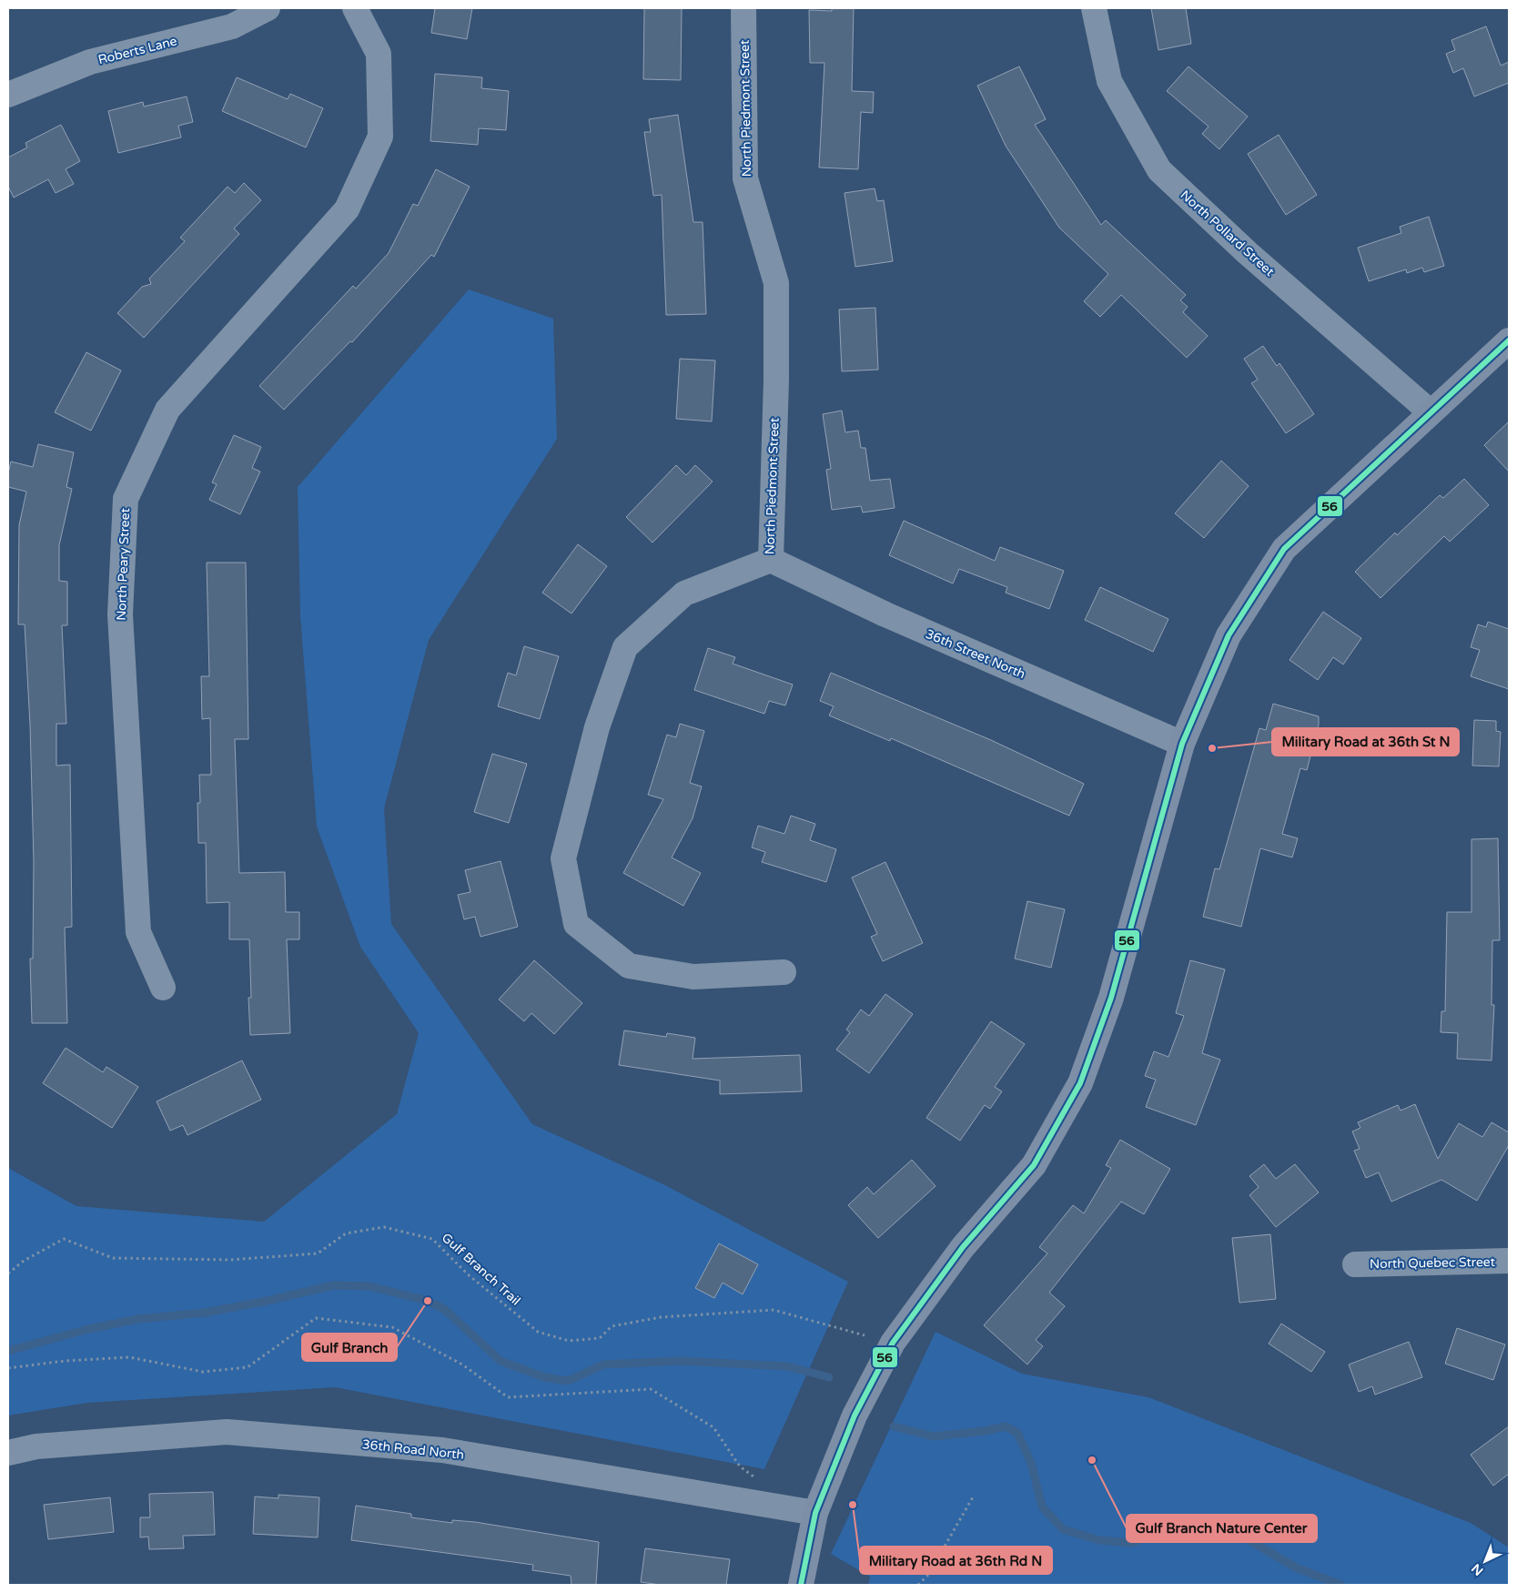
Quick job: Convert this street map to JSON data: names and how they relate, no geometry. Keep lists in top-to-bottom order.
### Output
{
  "streets": {
    "street": [
      "Roberts Lane",
      "North Piedmont Street",
      "North Pollard Street",
      "North Peary Street",
      "36th Street North",
      "North Quebec Street",
      "36th Road North"
    ],
    "path": ["Gulf Branch Trail"]
  },
  "crossings": [
    ["North Piedmont Street", "36th Street North"]
  ],
  "places": [
    "Military Road at 36th St N",
    "Gulf Branch",
    "Gulf Branch Nature Center",
    "Military Road at 36th Rd N"
  ],
  "lines": ["transit line 56"],
  "north": "bottom left"
}
